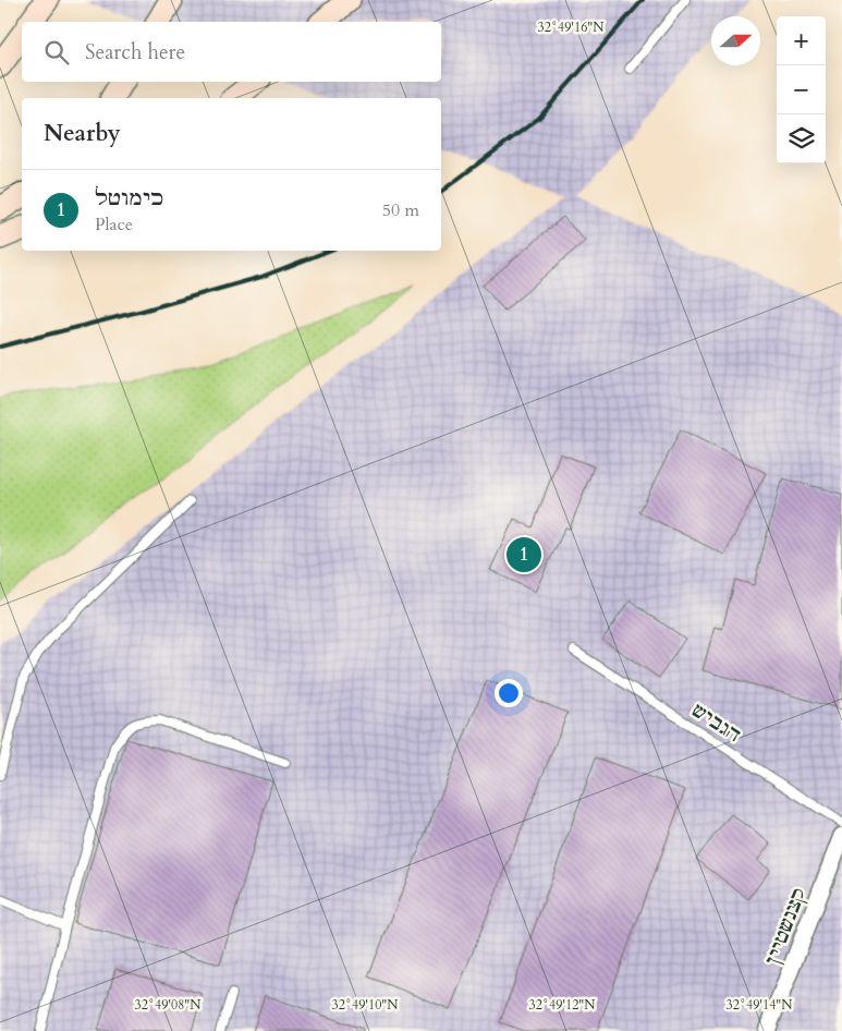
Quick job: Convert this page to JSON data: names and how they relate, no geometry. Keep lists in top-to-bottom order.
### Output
{
  "streets": {
    "street": ["קצנשטיין"],
    "lane": ["הגביש"]
  },
  "north": "right",
  "page": {
    "map_buttons": ["+", "−"],
    "search": "Search here",
    "heading": "Nearby",
    "list": [
      {
        "mark": "1",
        "name": "כימוטל",
        "note": "Place",
        "value": "50 m"
      }
    ],
    "pins": "1"
  },
  "coordinates": [
    "32°49'16\"N",
    "32°49'08\"N",
    "32°49'10\"N",
    "32°49'12\"N",
    "32°49'14\"N"
  ]
}
